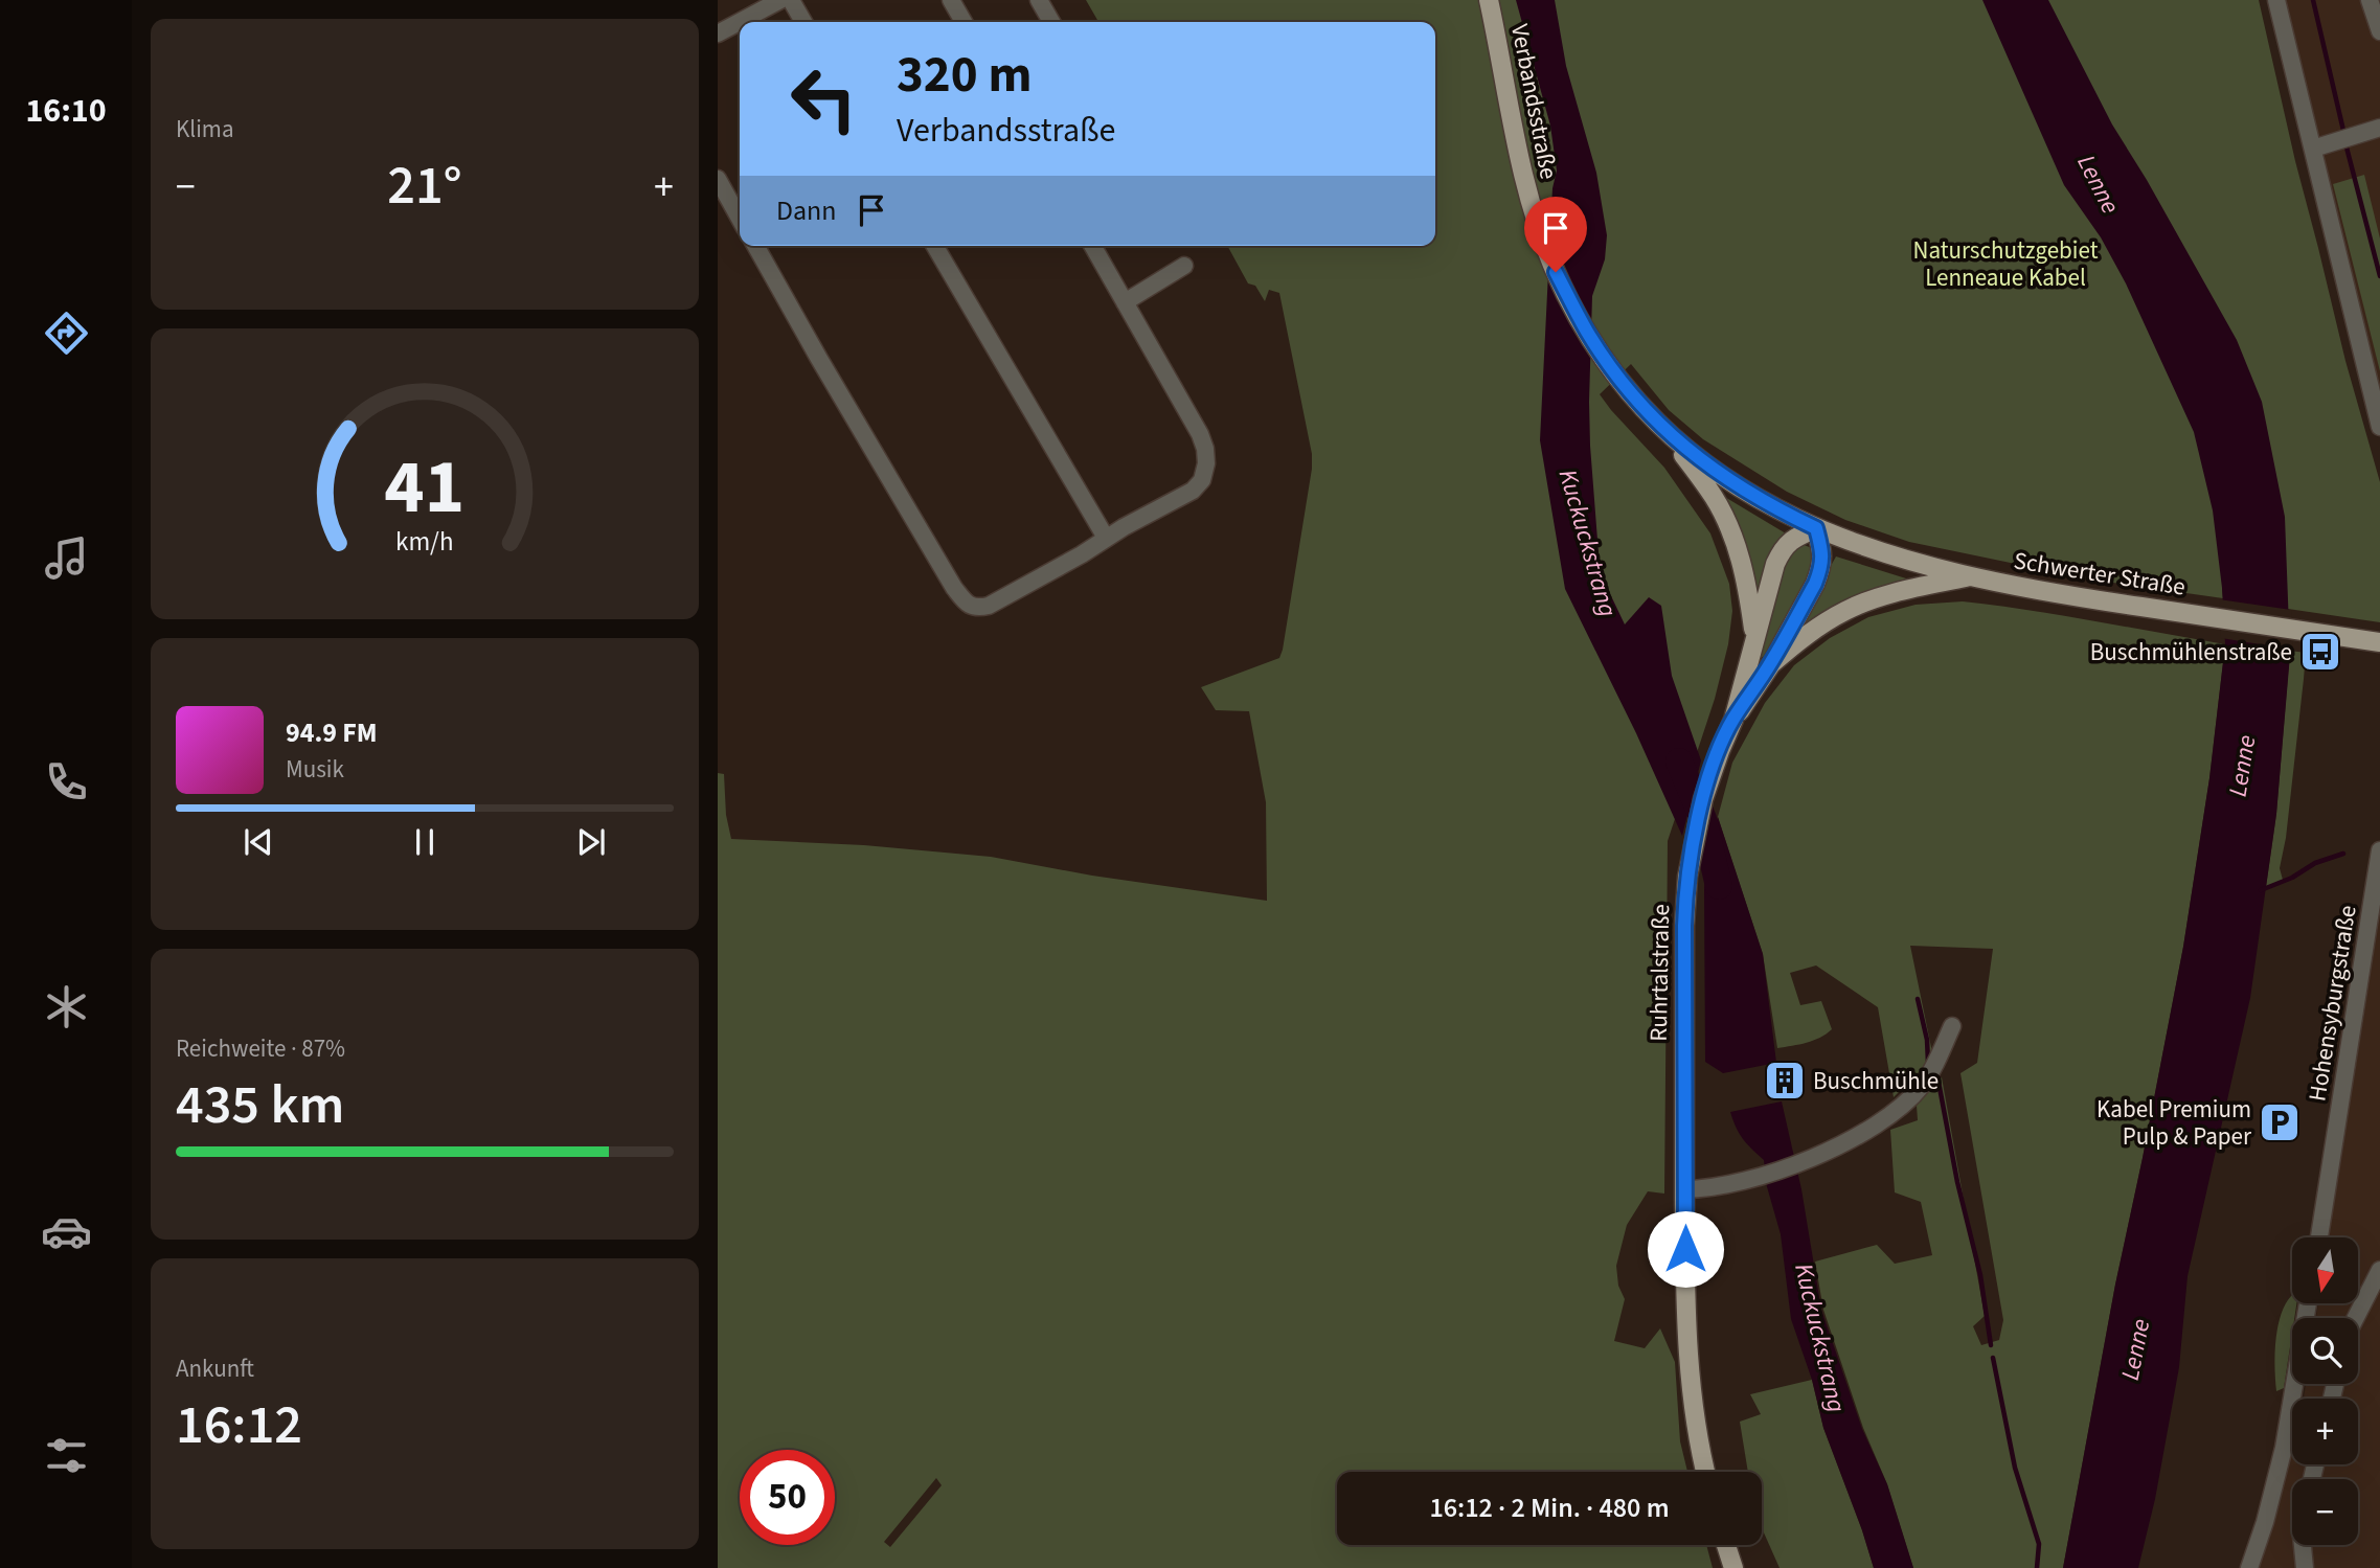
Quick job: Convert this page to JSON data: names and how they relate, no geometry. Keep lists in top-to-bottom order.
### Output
{
  "streets": {
    "main road": ["Verbandsstraße", "Schwerter Straße", "Ruhrtalstraße"],
    "street": ["Hohensyburgstraße"]
  },
  "crossings": [
    ["Verbandsstraße", "Schwerter Straße"],
    ["Verbandsstraße", "Ruhrtalstraße"],
    ["Schwerter Straße", "Ruhrtalstraße"]
  ],
  "water": ["Lenne", "Kuckuckstrang"],
  "parks": ["Naturschutzgebiet Lenneaue Kabel"],
  "places": {
    "bus stop": ["Buschmühlenstraße"],
    "building": ["Buschmühle"],
    "parking": ["Kabel Premium Pulp & Paper"]
  },
  "north": "bottom",
  "page": {
    "tabs": "16:10",
    "tile": [
      "Klima",
      ["Reichweite · 87%", "435 km"],
      ["Ankunft", "16:12"]
    ],
    "turn": ["320 m", "Verbandsstraße"],
    "heat": ["−", "21°", "+"],
    "then": "Dann",
    "song": ["94.9 FM", "Musik"],
    "map_buttons": ["+", "−"],
    "limit": "50",
    "trip": "16:12 · 2 Min. · 480 m",
    "gauge": ["41", "km/h"]
  }
}
